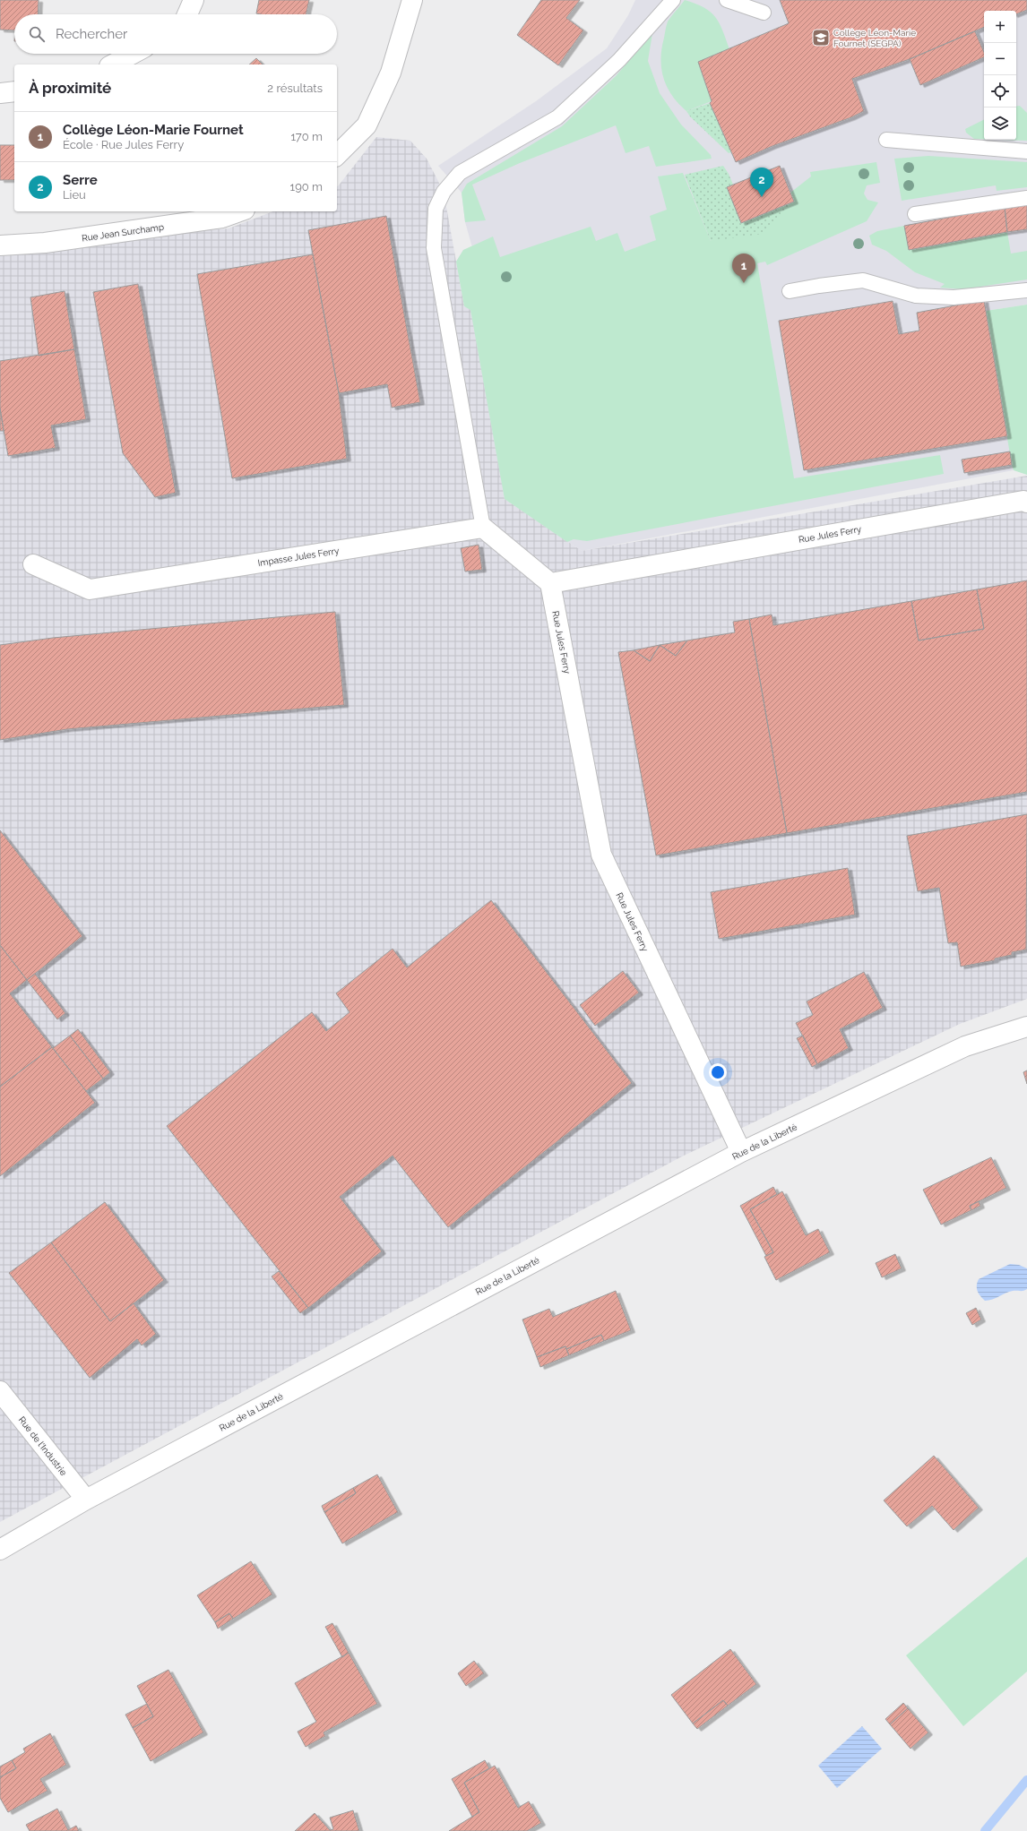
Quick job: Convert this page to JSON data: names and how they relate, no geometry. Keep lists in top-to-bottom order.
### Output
{
  "streets": {
    "street": [
      "Rue Jean Surchamp",
      "Rue Jules Ferry",
      "Impasse Jules Ferry",
      "Rue de la Liberté",
      "Rue de l'Industrie"
    ]
  },
  "crossings": [
    ["Rue Jules Ferry", "Rue de la Liberté"],
    ["Rue de la Liberté", "Rue de l'Industrie"]
  ],
  "places": {
    "school or university": ["Collège Léon-Marie Fournet (SEGPA)"]
  },
  "page": {
    "map_buttons": ["+", "−"],
    "search": "Rechercher",
    "heading": ["À proximité", "2 résultats"],
    "list": [
      {
        "mark": "1",
        "name": "Collège Léon-Marie Fournet",
        "note": "École · Rue Jules Ferry",
        "value": "170 m"
      },
      {
        "mark": "2",
        "name": "Serre",
        "note": "Lieu",
        "value": "190 m"
      }
    ],
    "pins": ["2", "1"]
  }
}
